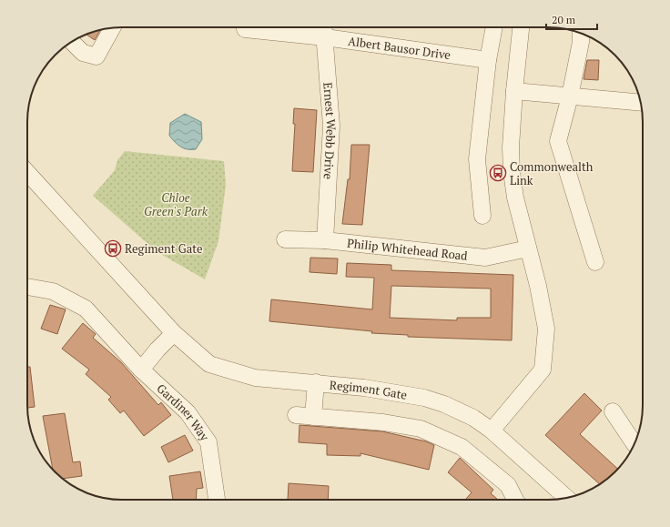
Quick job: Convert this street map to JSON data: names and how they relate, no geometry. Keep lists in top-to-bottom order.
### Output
{
  "streets": {
    "street": [
      "Albert Bausor Drive",
      "Ernest Webb Drive",
      "Philip Whitehead Road",
      "Regiment Gate",
      "Gardiner Way"
    ]
  },
  "crossings": [
    ["Albert Bausor Drive", "Ernest Webb Drive"],
    ["Ernest Webb Drive", "Philip Whitehead Road"]
  ],
  "parks": ["Chloe Green's Park"],
  "places": {
    "bus stop": ["Commonwealth Link", "Regiment Gate"]
  },
  "scale_bar": "20 m"
}
